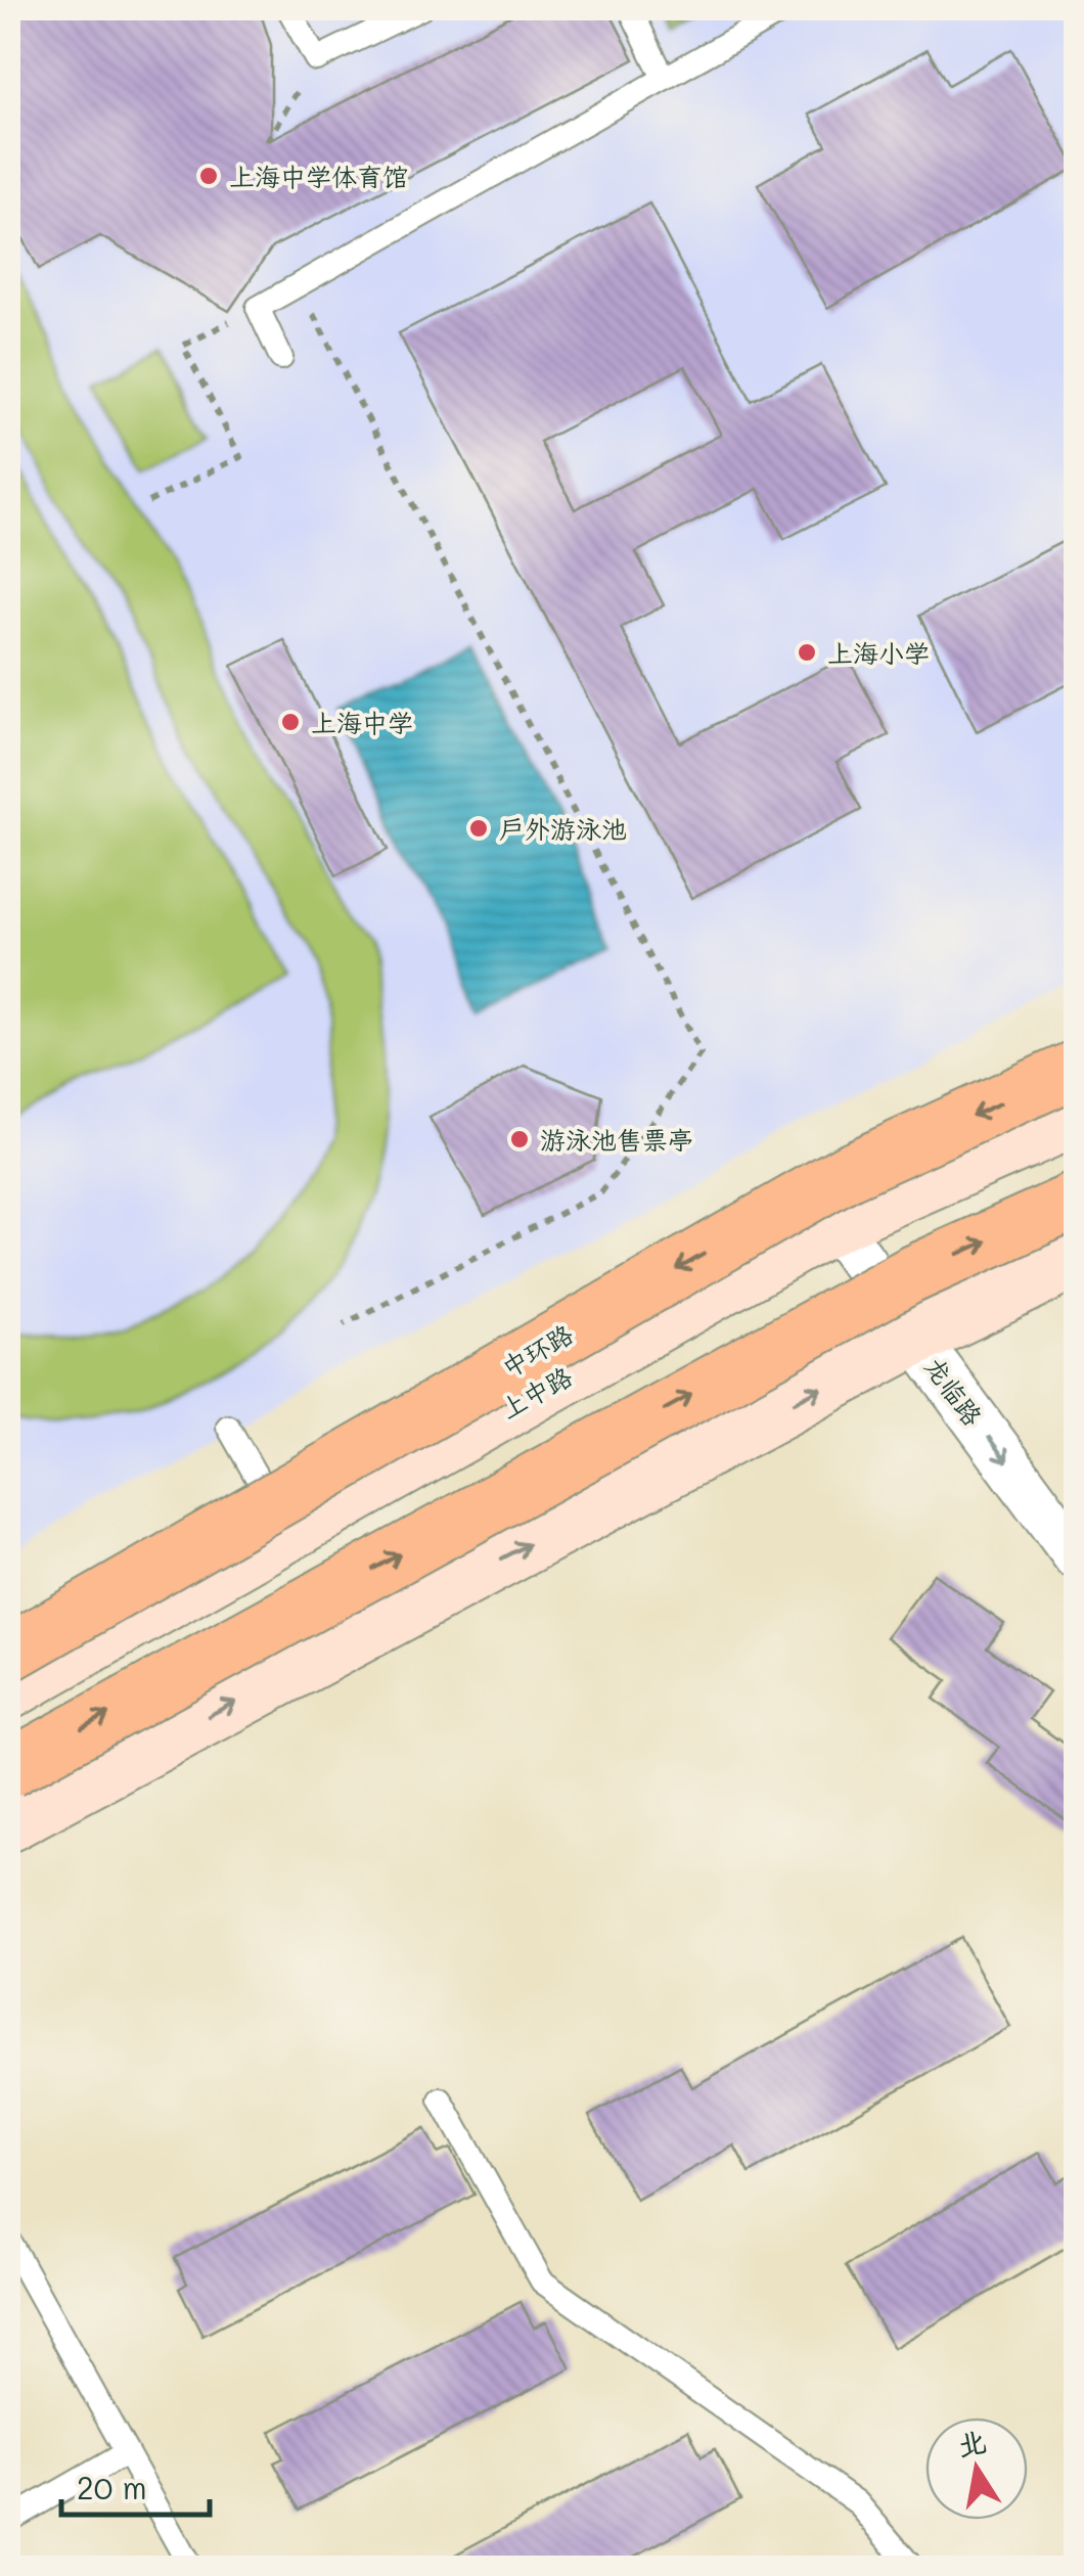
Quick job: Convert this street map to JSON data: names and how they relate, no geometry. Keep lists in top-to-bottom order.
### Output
{
  "streets": {
    "highway": ["中环路"],
    "main road": ["上中路"],
    "street": ["龙临路"]
  },
  "crossings": [
    ["龙临路", "上中路"]
  ],
  "one_way": ["龙临路"],
  "places": [
    "上海中学体育馆",
    "上海小学",
    "上海中学",
    "户外游泳池",
    "游泳池售票亭"
  ],
  "scale_bar": "20 m",
  "north": "top"
}
